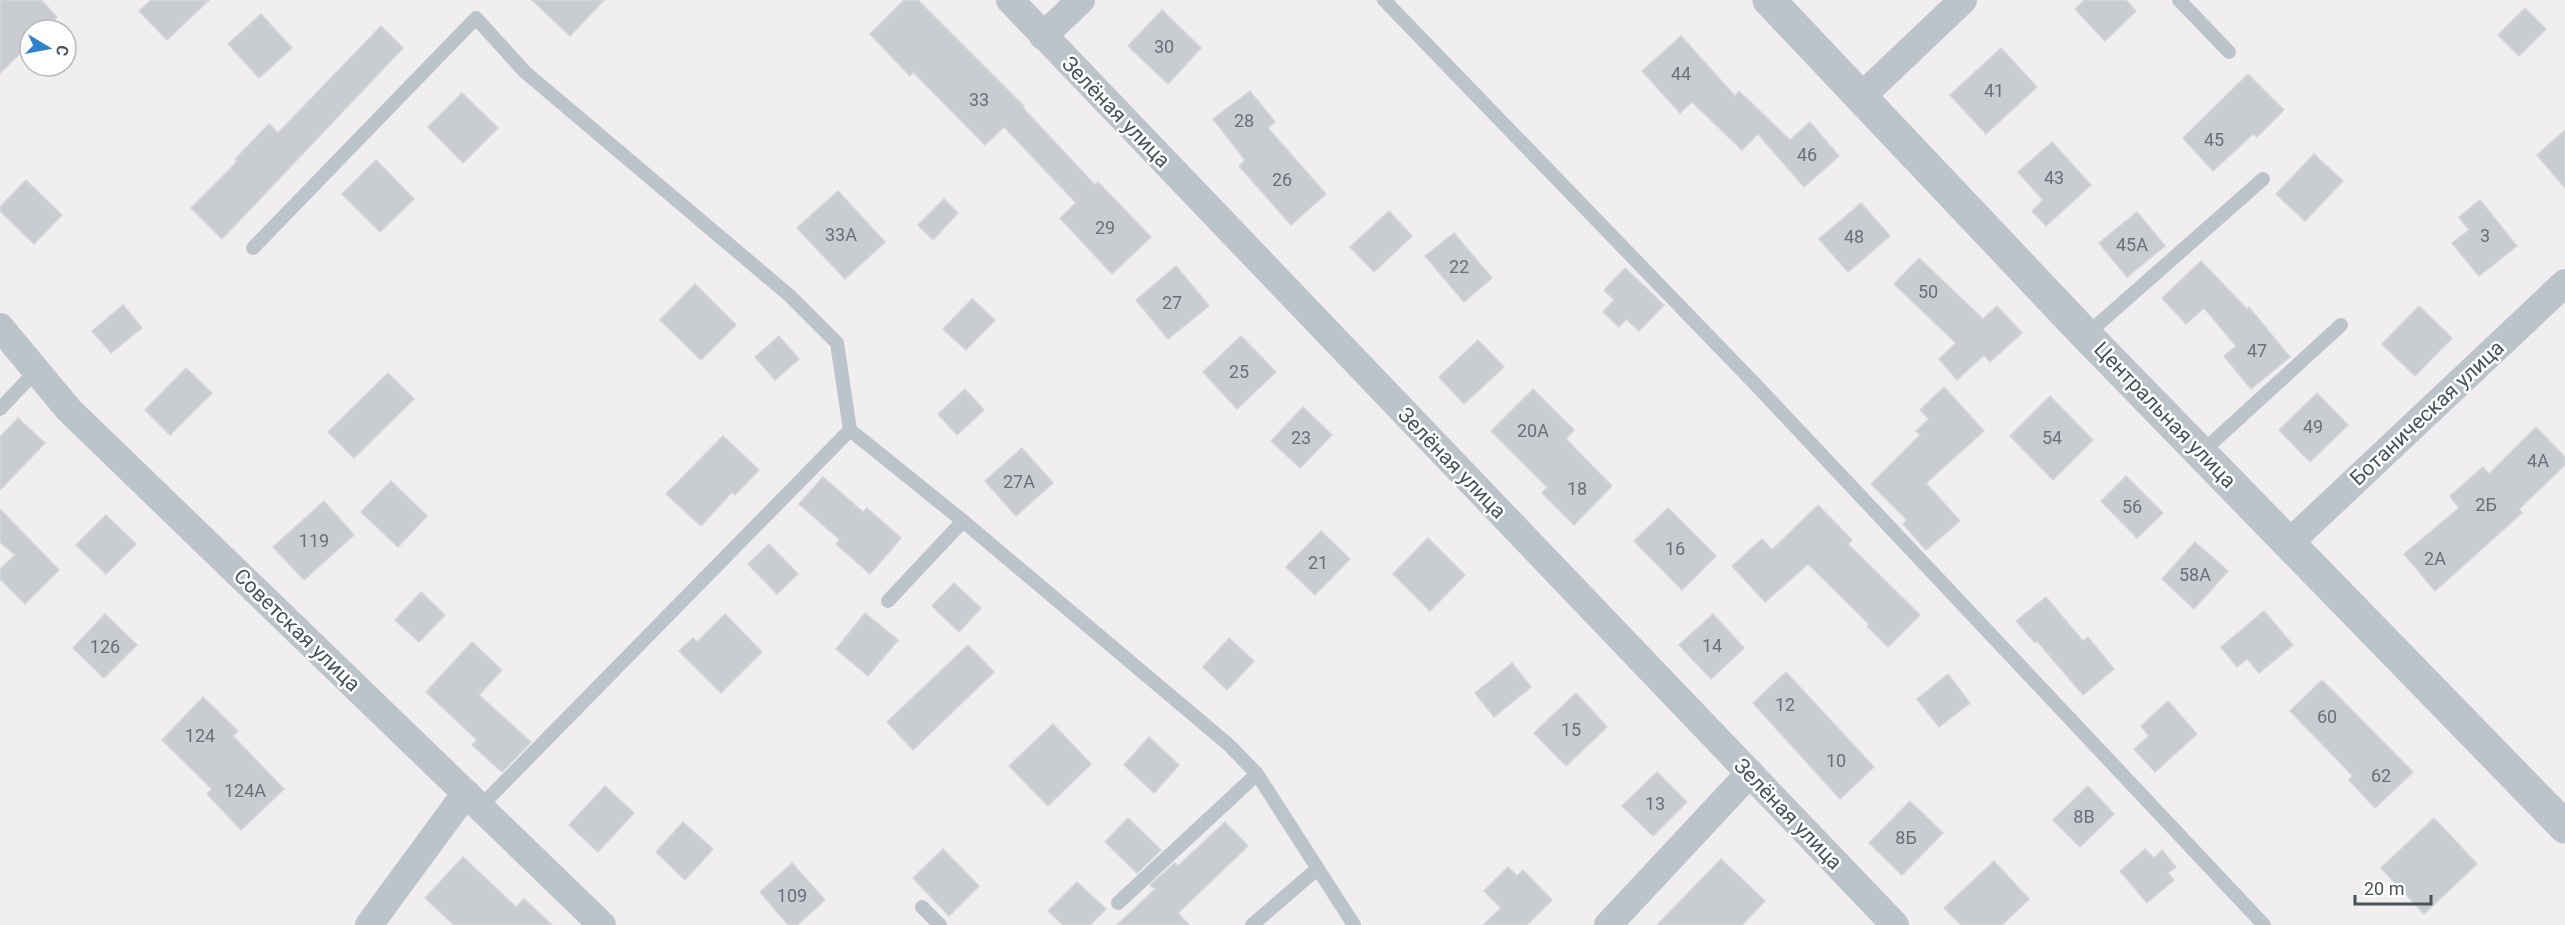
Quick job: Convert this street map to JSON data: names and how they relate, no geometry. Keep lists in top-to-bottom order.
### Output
{
  "streets": {
    "street": [
      "Зелёная улица",
      "Ботаническая улица",
      "Центральная улица",
      "Советская улица"
    ]
  },
  "crossings": [
    ["Ботаническая улица", "Центральная улица"]
  ],
  "house_numbers": [
    "30",
    "44",
    "41",
    "33",
    "28",
    "45",
    "46",
    "43",
    "26",
    "29",
    "33А",
    "3",
    "48",
    "45А",
    "22",
    "50",
    "27",
    "47",
    "25",
    "49",
    "20А",
    "23",
    "54",
    "4А",
    "27А",
    "18",
    "2Б",
    "56",
    "119",
    "16",
    "2А",
    "21",
    "58А",
    "14",
    "126",
    "12",
    "60",
    "15",
    "124",
    "10",
    "62",
    "124А",
    "13",
    "8В",
    "8Б",
    "109"
  ],
  "scale_bar": "20 m",
  "north": "right"
}
